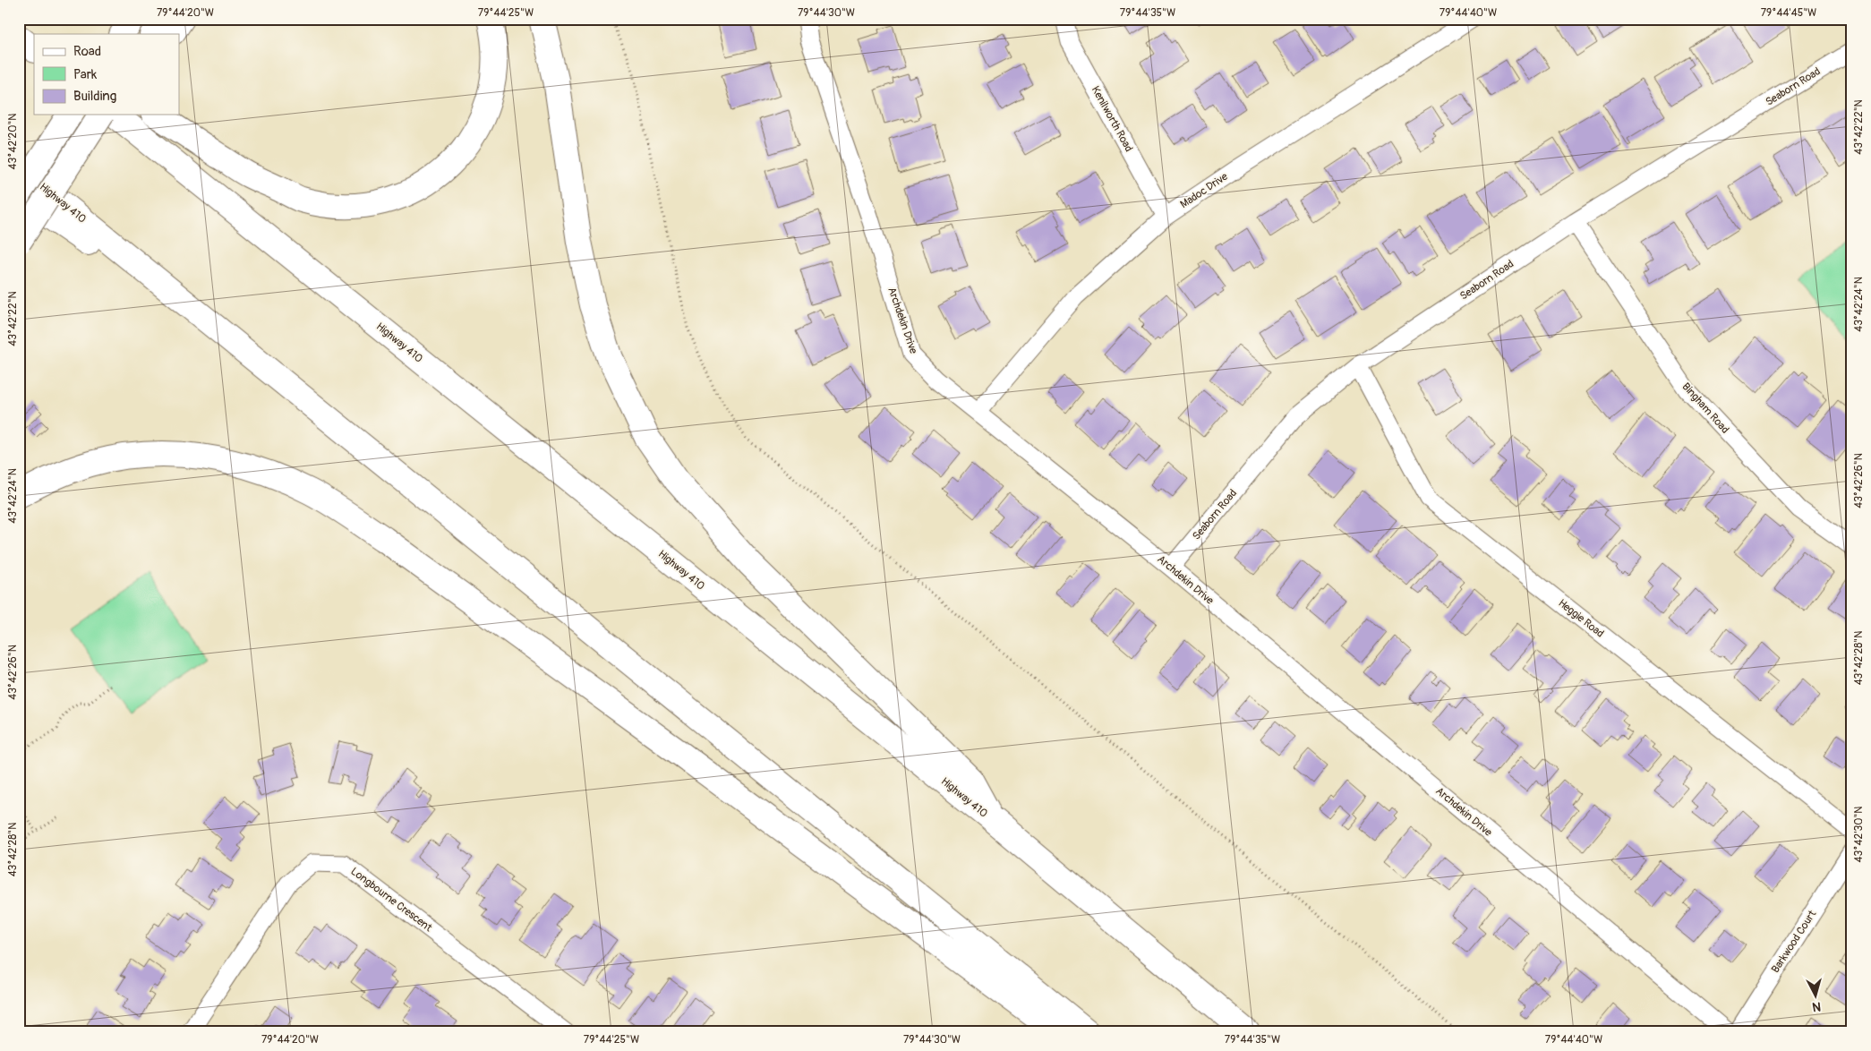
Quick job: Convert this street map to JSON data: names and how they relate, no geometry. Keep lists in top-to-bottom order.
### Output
{
  "streets": {
    "main road": ["Highway 410"],
    "street": [
      "Seaborn Road",
      "Kenilworth Road",
      "Madoc Drive",
      "Archdekin Drive",
      "Bingham Road",
      "Heggie Road",
      "Longbourne Crescent",
      "Barkwood Court"
    ]
  },
  "crossings": [
    ["Seaborn Road", "Archdekin Drive"],
    ["Seaborn Road", "Bingham Road"],
    ["Seaborn Road", "Heggie Road"],
    ["Kenilworth Road", "Madoc Drive"],
    ["Madoc Drive", "Archdekin Drive"]
  ],
  "legend": ["Road", "Park", "Building"],
  "north": "bottom",
  "coordinates": [
    "79°44'20\"W",
    "79°44'25\"W",
    "79°44'30\"W",
    "79°44'35\"W",
    "79°44'40\"W",
    "79°44'45\"W",
    "43°42'22\"N",
    "43°42'20\"N",
    "43°42'24\"N",
    "43°42'26\"N",
    "43°42'28\"N",
    "43°42'30\"N"
  ]
}
